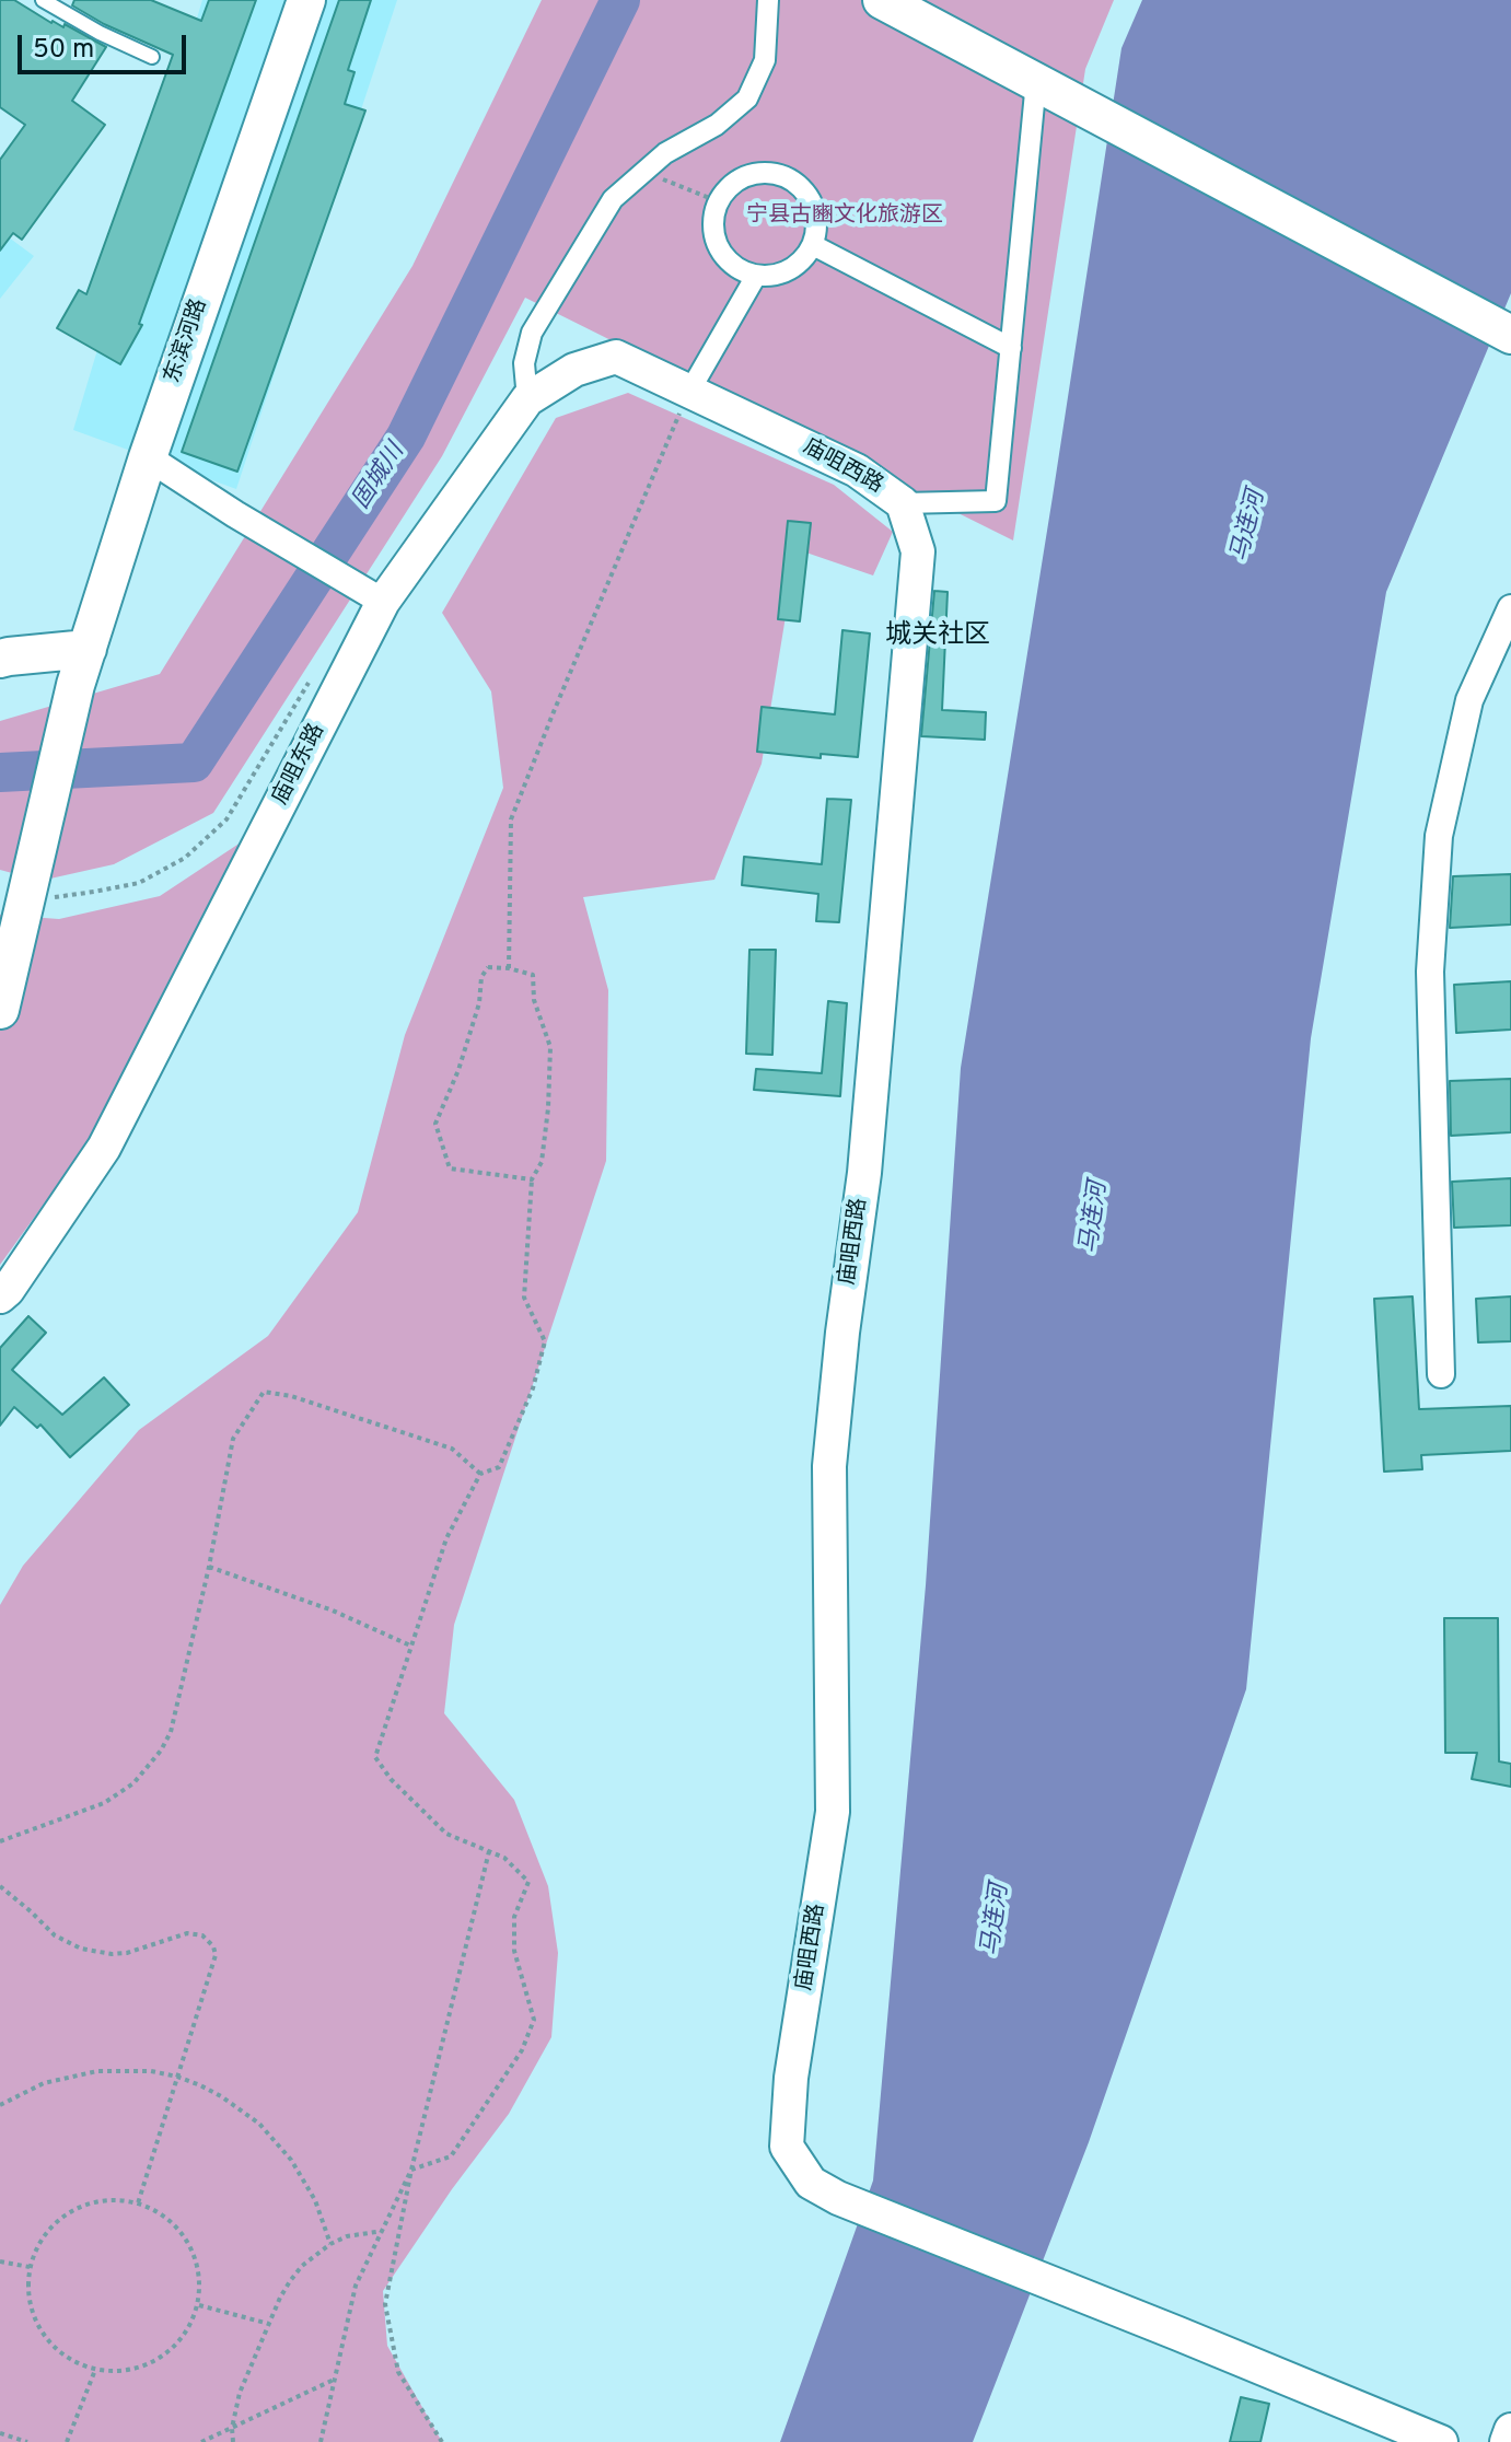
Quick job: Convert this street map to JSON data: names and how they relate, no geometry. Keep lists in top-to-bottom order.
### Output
{
  "streets": {
    "main road": ["东滨河路"],
    "street": ["庙咀西路", "庙咀东路"]
  },
  "crossings": [
    ["庙咀西路", "庙咀东路"]
  ],
  "districts": ["城关社区"],
  "water": ["固城川", "马连河"],
  "parks": ["宁县古豳文化旅游区"],
  "scale_bar": "50 m"
}
